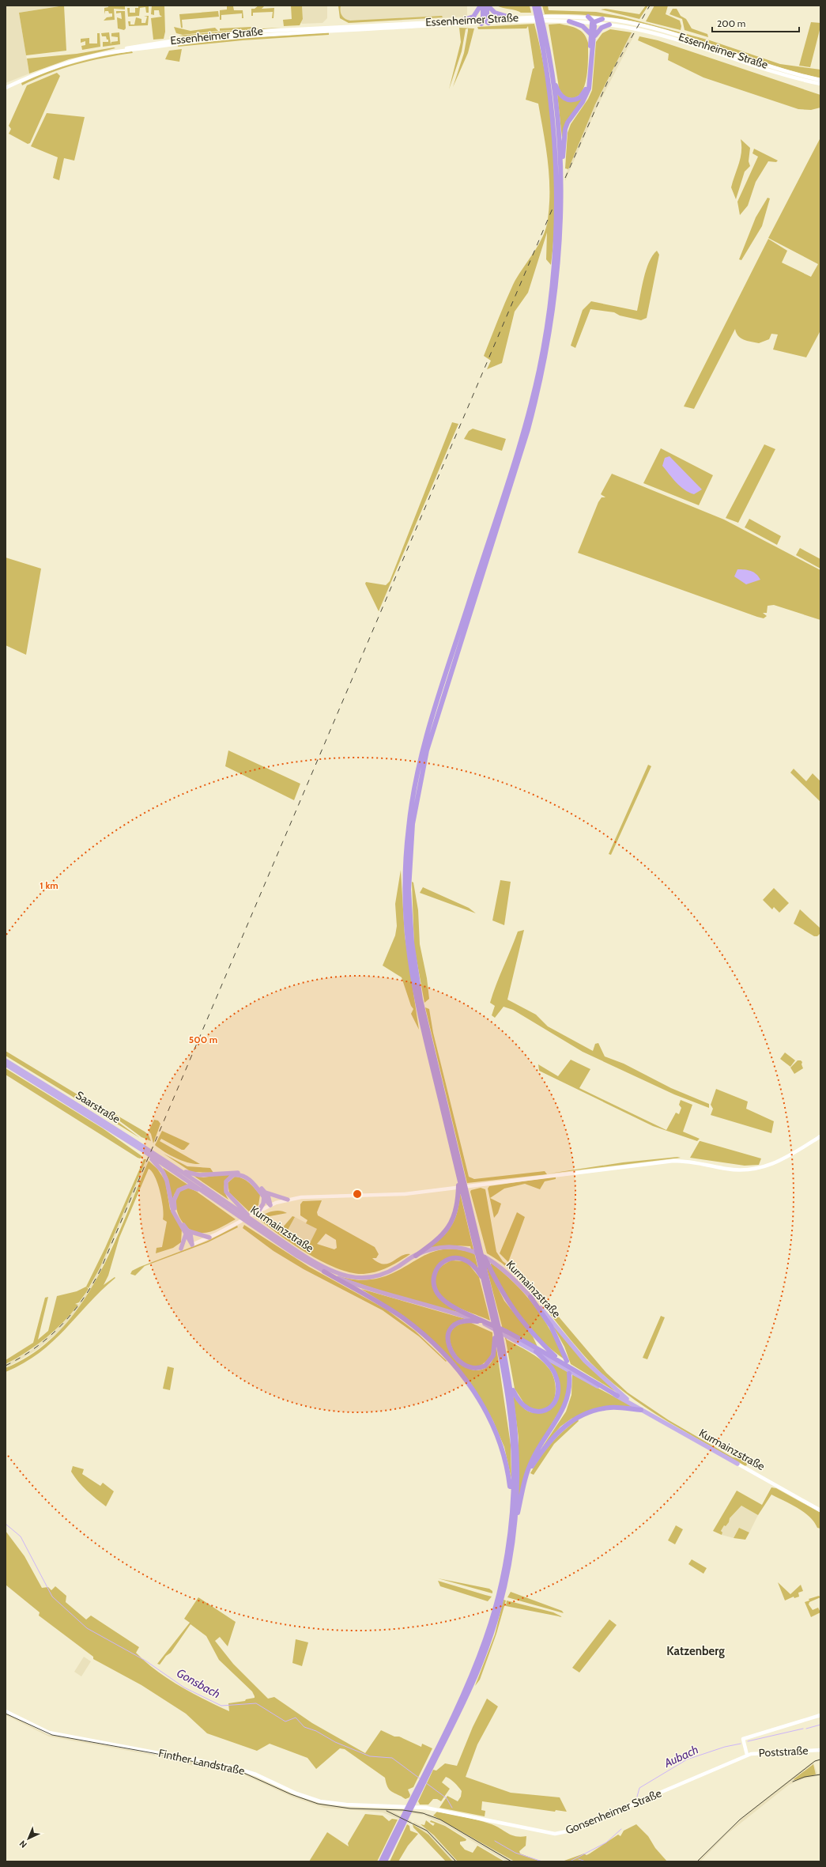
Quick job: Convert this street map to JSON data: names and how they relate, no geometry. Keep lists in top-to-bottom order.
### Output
{
  "streets": {
    "highway": ["Saarstraße", "Kurmainzstraße"],
    "main road": [
      "Essenheimer Straße",
      "Poststraße",
      "Finther Landstraße",
      "Gonsenheimer Straße"
    ]
  },
  "crossings": [
    ["Saarstraße", "Kurmainzstraße"],
    ["Poststraße", "Gonsenheimer Straße"],
    ["Finther Landstraße", "Gonsenheimer Straße"]
  ],
  "districts": ["Katzenberg"],
  "water": ["Gonsbach", "Aubach"],
  "scale_bar": "200 m",
  "north": "bottom left",
  "rings": ["1 km", "500 m"]
}
